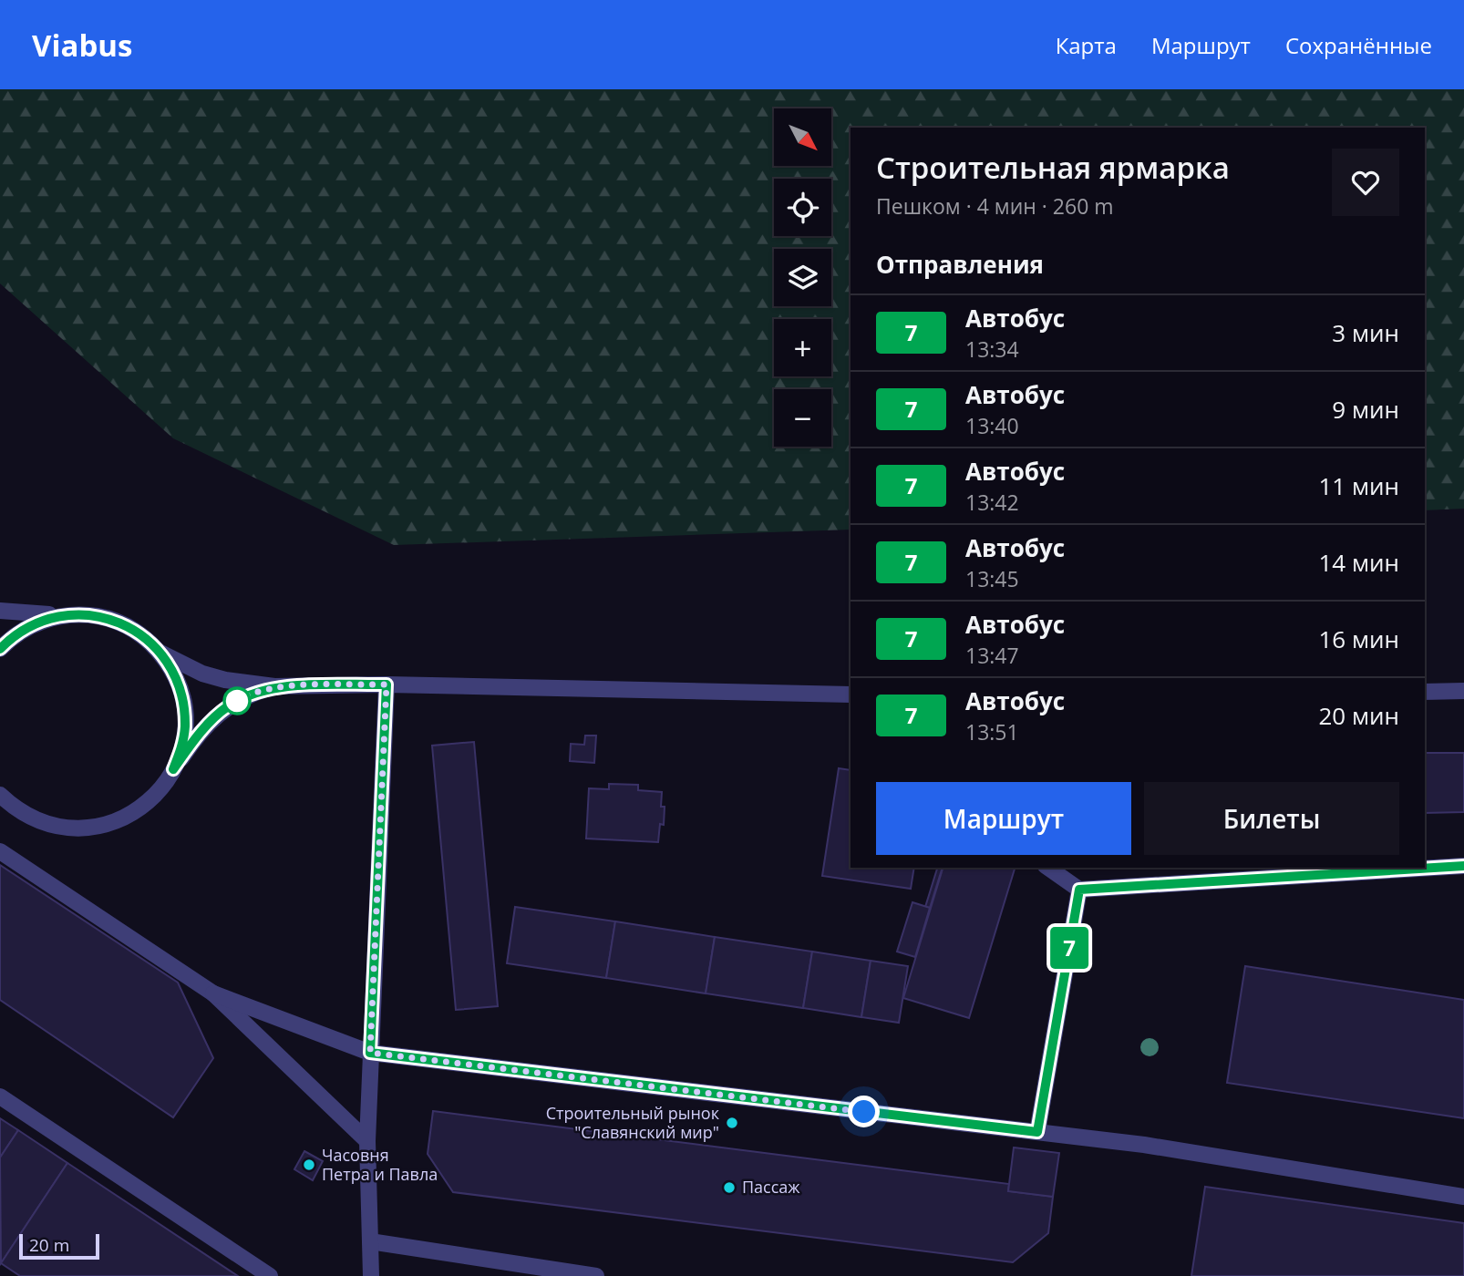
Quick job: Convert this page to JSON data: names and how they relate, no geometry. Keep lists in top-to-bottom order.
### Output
{
  "places": ["Строительный рынок \"Славянский мир\"", "Часовня Петра и Павла", "Пассаж"],
  "lines": ["bus line 7"],
  "scale_bar": "20 m",
  "north": "bottom right",
  "page": {
    "header": "Viabus",
    "nav": ["Карта", "Маршрут", "Сохранённые"],
    "on_map": "7",
    "map_buttons": ["+", "−"],
    "heading": [
      ["Строительная ярмарка", "Пешком · 4 мин · 260 m"],
      "Отправления"
    ],
    "list": [
      {
        "mark": "7",
        "name": "Автобус",
        "note": "13:34",
        "value": "3 мин"
      },
      {
        "mark": "7",
        "name": "Автобус",
        "note": "13:40",
        "value": "9 мин"
      },
      {
        "mark": "7",
        "name": "Автобус",
        "note": "13:42",
        "value": "11 мин"
      },
      {
        "mark": "7",
        "name": "Автобус",
        "note": "13:45",
        "value": "14 мин"
      },
      {
        "mark": "7",
        "name": "Автобус",
        "note": "13:47",
        "value": "16 мин"
      },
      {
        "mark": "7",
        "name": "Автобус",
        "note": "13:51",
        "value": "20 мин"
      }
    ],
    "buttons": ["Маршрут", "Билеты"],
    "scale": "20 m"
  }
}
